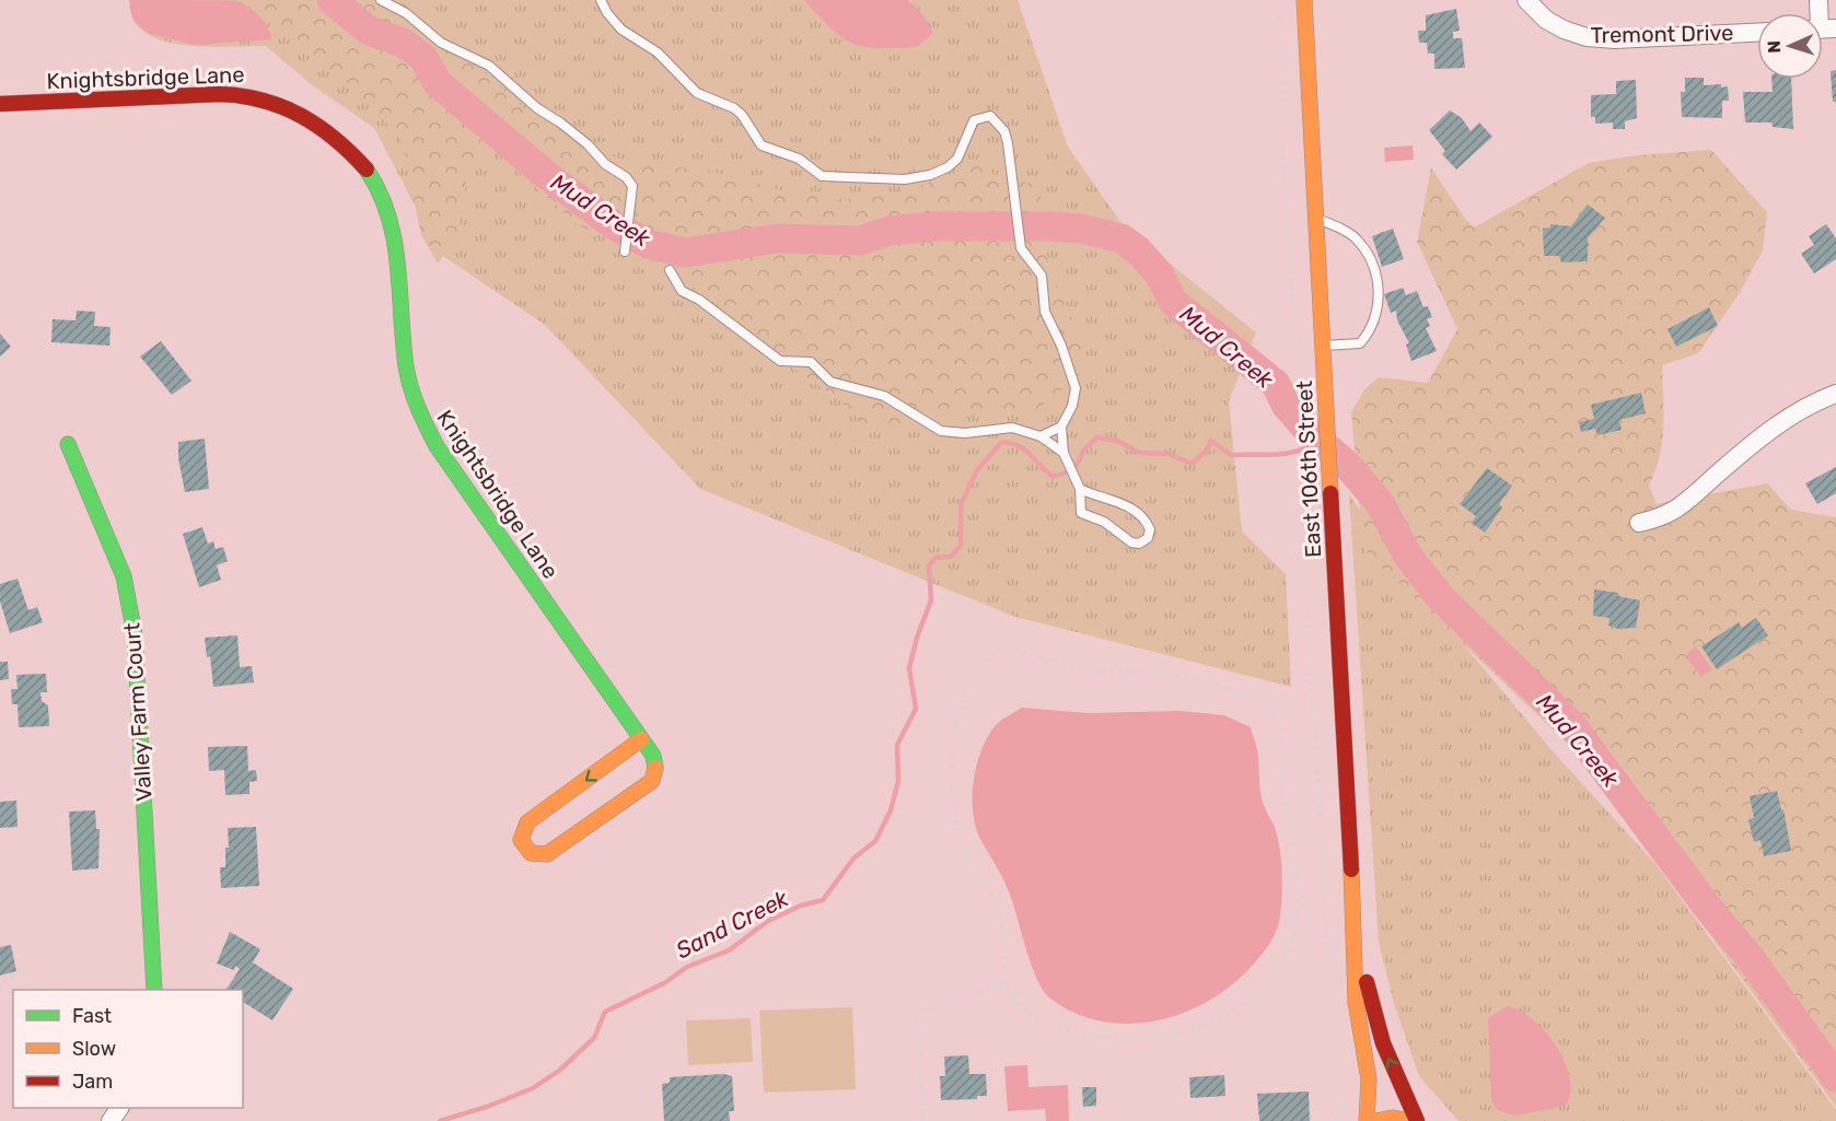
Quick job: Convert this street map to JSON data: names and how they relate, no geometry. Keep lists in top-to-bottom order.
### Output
{
  "streets": {
    "street": [
      "Tremont Drive",
      "Knightsbridge Lane",
      "East 106th Street",
      "Valley Farm Court"
    ]
  },
  "water": ["Mud Creek", "Sand Creek"],
  "legend": ["Fast", "Slow", "Jam"],
  "north": "left"
}
